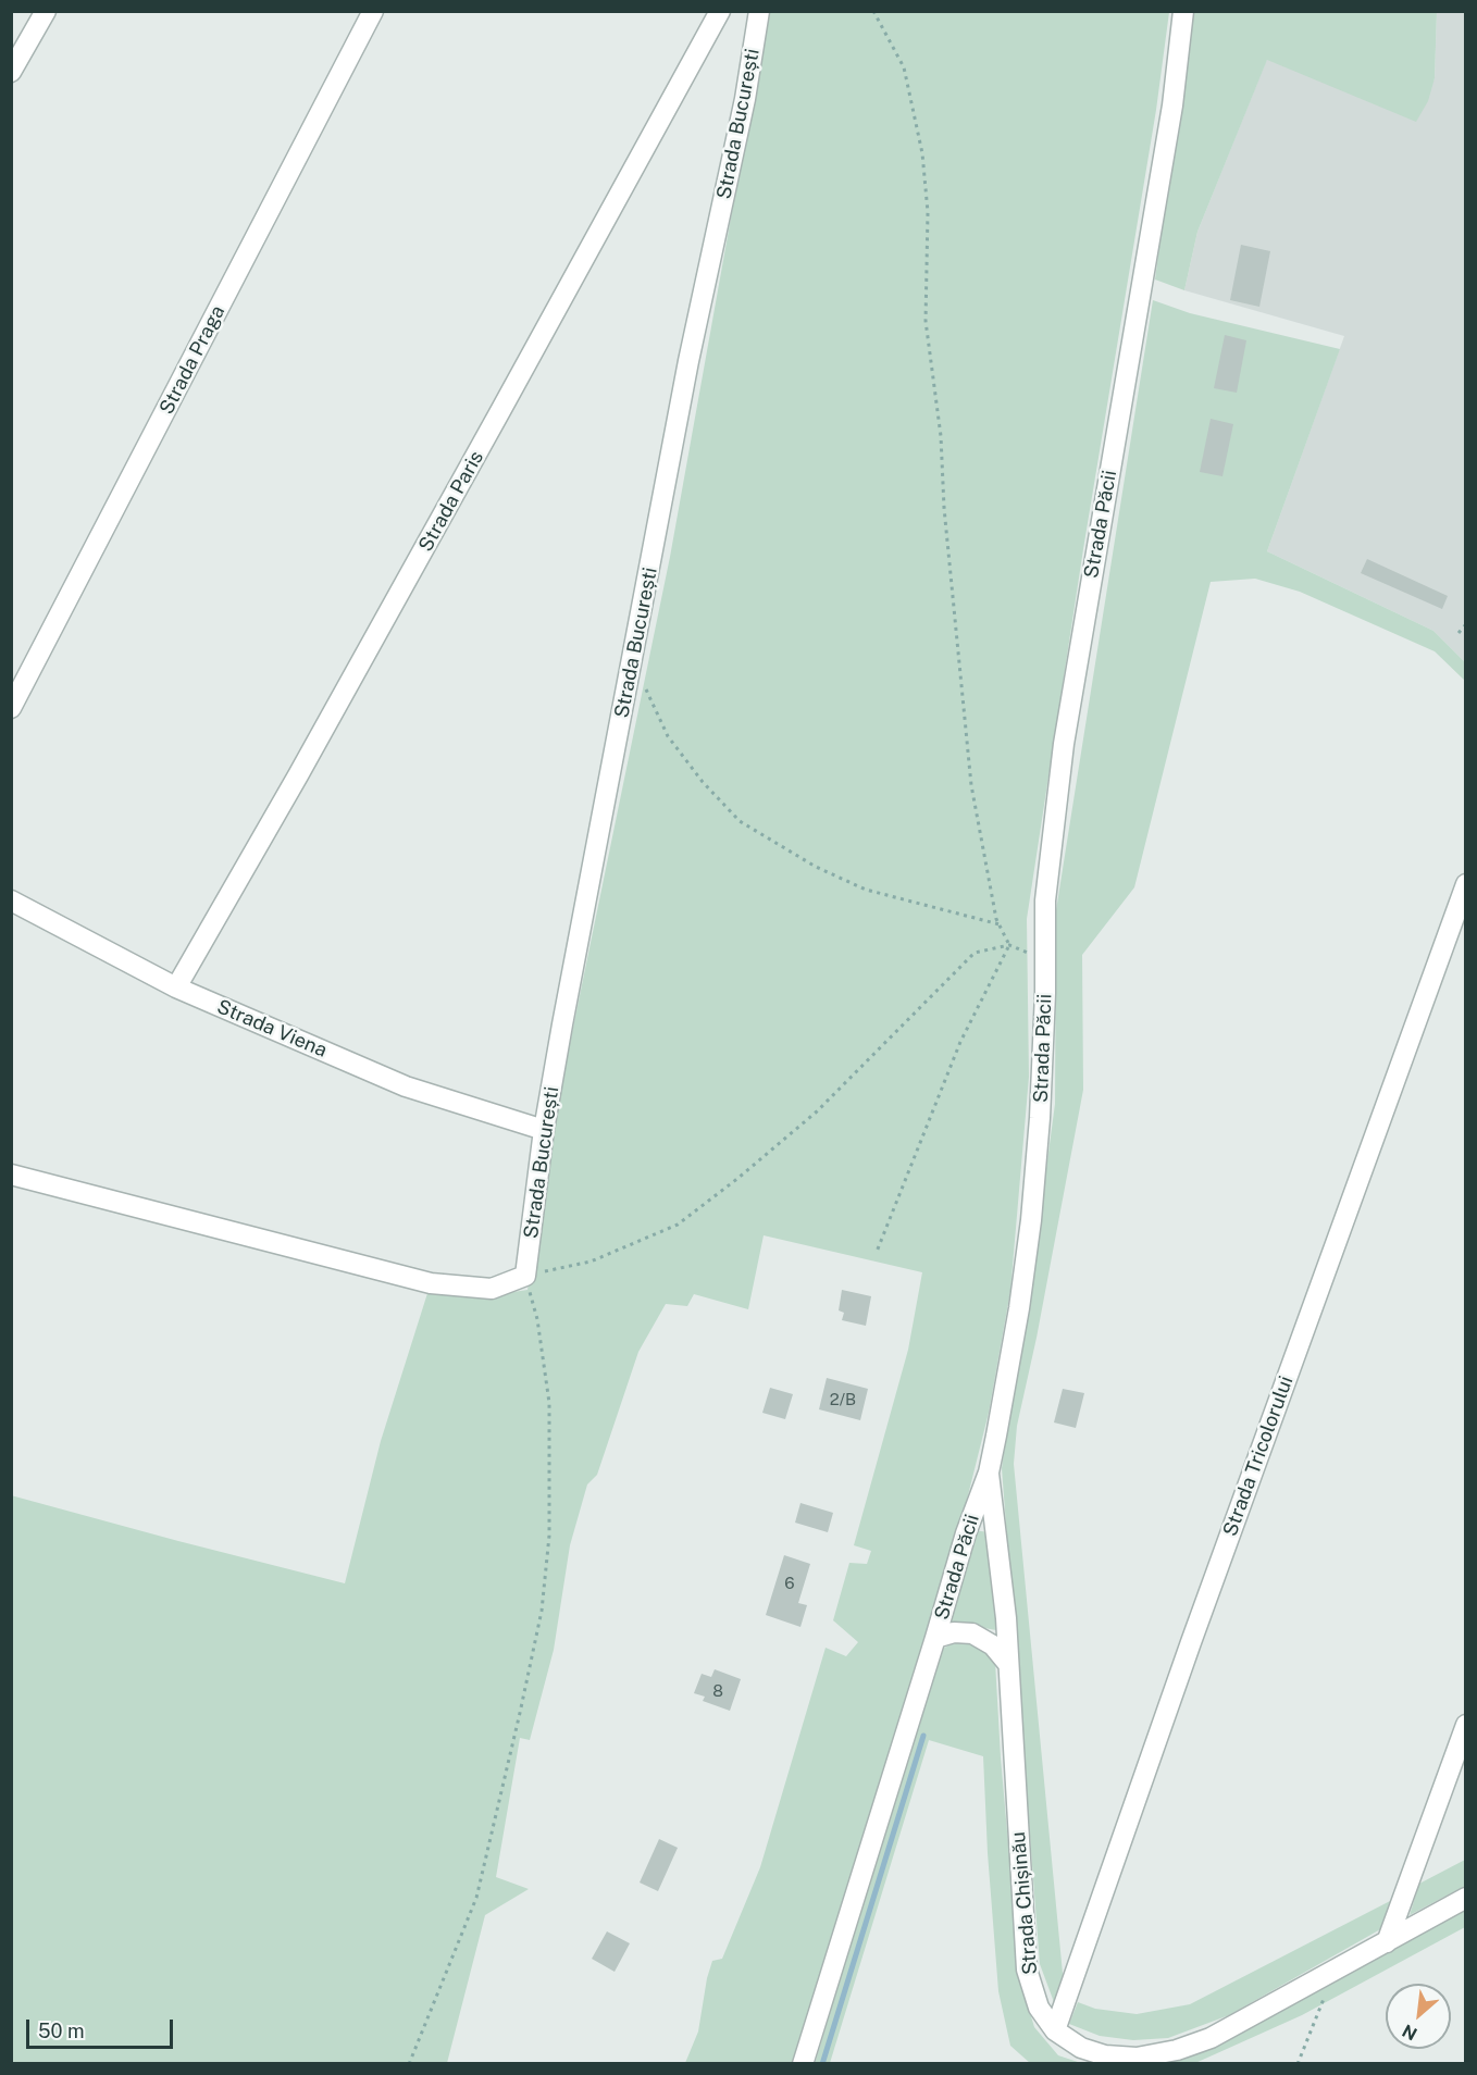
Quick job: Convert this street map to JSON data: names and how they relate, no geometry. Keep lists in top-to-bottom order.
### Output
{
  "streets": {
    "street": [
      "Strada București",
      "Strada Praga",
      "Strada Paris",
      "Strada Păcii",
      "Strada Viena",
      "Strada Tricolorului",
      "Strada Chișinău"
    ]
  },
  "crossings": [
    ["Strada București", "Strada Viena"],
    ["Strada Paris", "Strada Viena"],
    ["Strada Păcii", "Strada Chișinău"],
    ["Strada Tricolorului", "Strada Chișinău"]
  ],
  "house_numbers": ["2/B", "6", "8"],
  "scale_bar": "50 m",
  "north": "bottom left"
}
